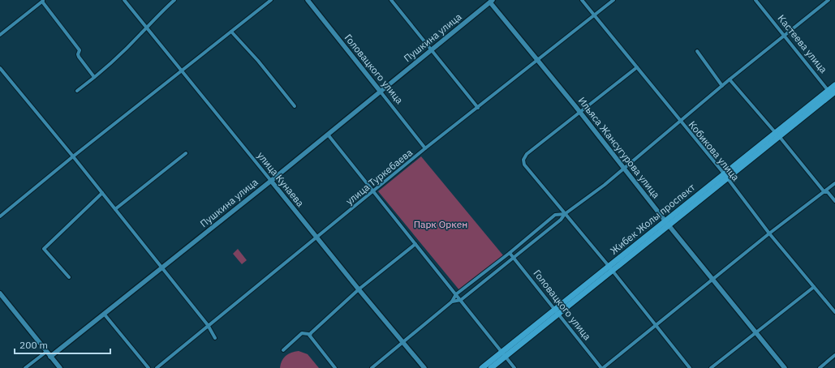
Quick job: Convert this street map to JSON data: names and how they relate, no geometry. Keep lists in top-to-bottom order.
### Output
{
  "streets": {
    "highway": ["Жибек Жолы проспект"],
    "main road": [
      "Пушкина улица",
      "Головацкого улица",
      "Ильяса Жансугурова улица",
      "улица Кунаева"
    ],
    "street": ["Кастеева улица", "Кобикова улица", "улица Туркебаева"]
  },
  "crossings": [
    ["Пушкина улица", "Головацкого улица"],
    ["Пушкина улица", "Ильяса Жансугурова улица"],
    ["Пушкина улица", "улица Кунаева"],
    ["Кастеева улица", "Жибек Жолы проспект"],
    ["Головацкого улица", "улица Туркебаева"],
    ["Головацкого улица", "Жибек Жолы проспект"],
    ["Ильяса Жансугурова улица", "улица Туркебаева"],
    ["Ильяса Жансугурова улица", "Жибек Жолы проспект"],
    ["Кобикова улица", "улица Туркебаева"],
    ["Кобикова улица", "Жибек Жолы проспект"],
    ["улица Туркебаева", "улица Кунаева"]
  ],
  "parks": ["Парк Оркен"],
  "scale_bar": "200 m"
}
